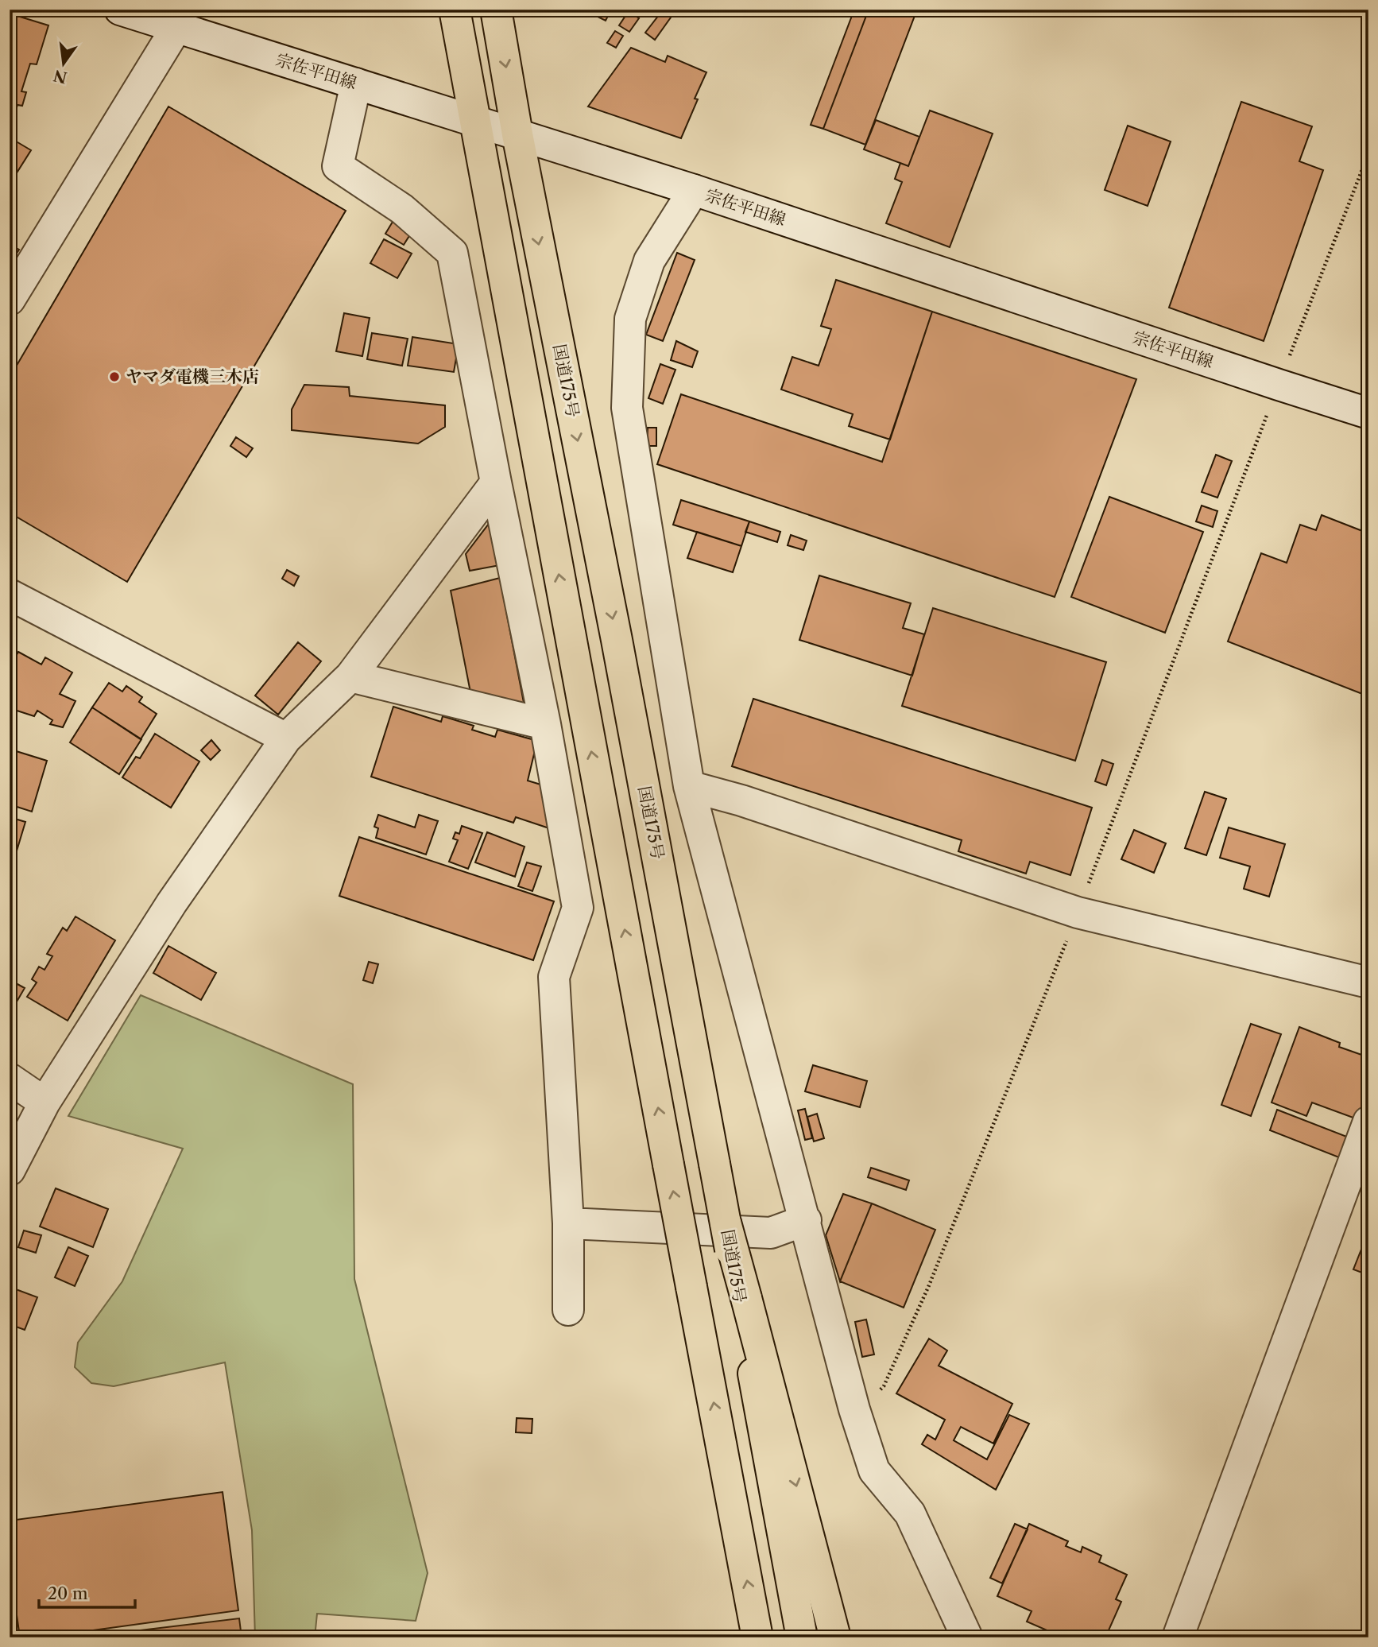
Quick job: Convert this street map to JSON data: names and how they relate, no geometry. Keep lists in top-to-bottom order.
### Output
{
  "streets": {
    "highway": ["国道175号"],
    "street": ["宗佐平田線"]
  },
  "crossings": [
    ["宗佐平田線", "国道175号"]
  ],
  "places": ["ヤマダ電機三木店"],
  "scale_bar": "20 m",
  "north": "bottom"
}
